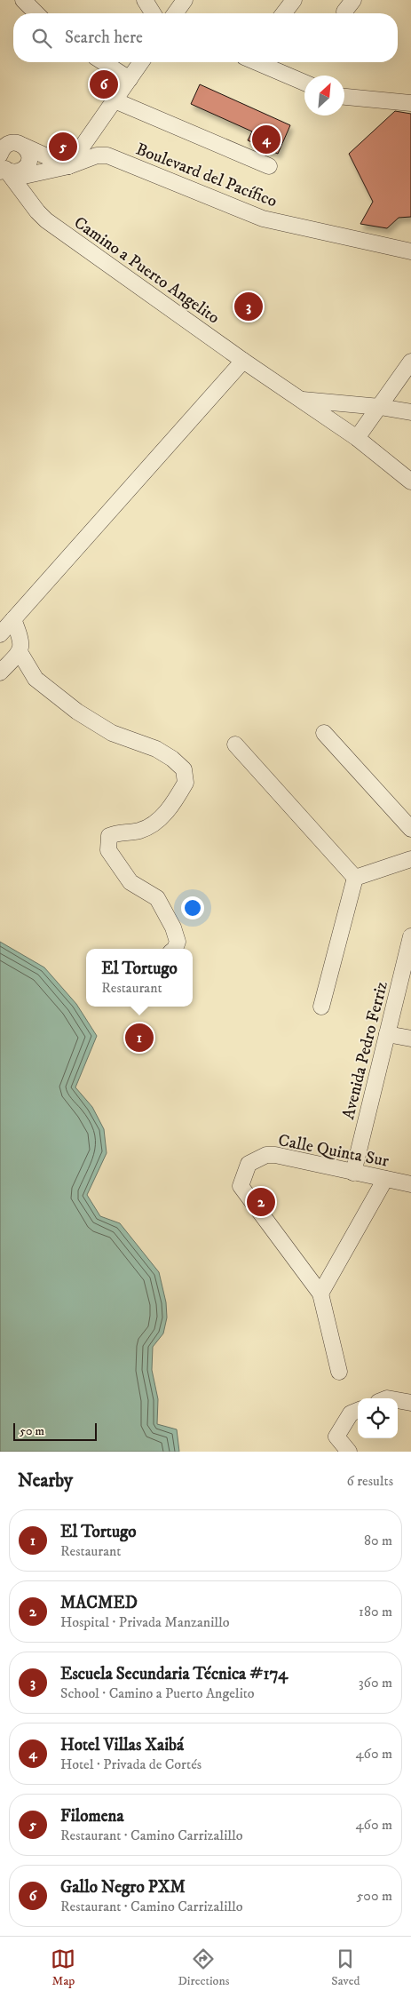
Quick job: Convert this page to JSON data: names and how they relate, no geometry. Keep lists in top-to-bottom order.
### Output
{
  "streets": {
    "street": [
      "Boulevard del Pacífico",
      "Camino a Puerto Angelito",
      "Avenida Pedro Ferriz",
      "Calle Quinta Sur"
    ]
  },
  "crossings": [
    ["Boulevard del Pacífico", "Camino a Puerto Angelito"],
    ["Avenida Pedro Ferriz", "Calle Quinta Sur"]
  ],
  "scale_bar": "50 m",
  "north": "top right",
  "page": {
    "search": "Search here",
    "pins": [
      "6",
      "4",
      "5",
      "3",
      "1",
      "2"
    ],
    "popup": ["El Tortugo", "Restaurant"],
    "scale": "50 m",
    "heading": ["Nearby", "6 results"],
    "list": [
      {
        "mark": "1",
        "name": "El Tortugo",
        "note": "Restaurant",
        "value": "80 m"
      },
      {
        "mark": "2",
        "name": "MACMED",
        "note": "Hospital · Privada Manzanillo",
        "value": "180 m"
      },
      {
        "mark": "3",
        "name": "Escuela Secundaria Técnica #174",
        "note": "School · Camino a Puerto Angelito",
        "value": "360 m"
      },
      {
        "mark": "4",
        "name": "Hotel Villas Xaibá",
        "note": "Hotel · Privada de Cortés",
        "value": "460 m"
      },
      {
        "mark": "5",
        "name": "Filomena",
        "note": "Restaurant · Camino Carrizalillo",
        "value": "460 m"
      },
      {
        "mark": "6",
        "name": "Gallo Negro PXM",
        "note": "Restaurant · Camino Carrizalillo",
        "value": "500 m"
      }
    ],
    "nav": ["Map", "Directions", "Saved"]
  }
}
